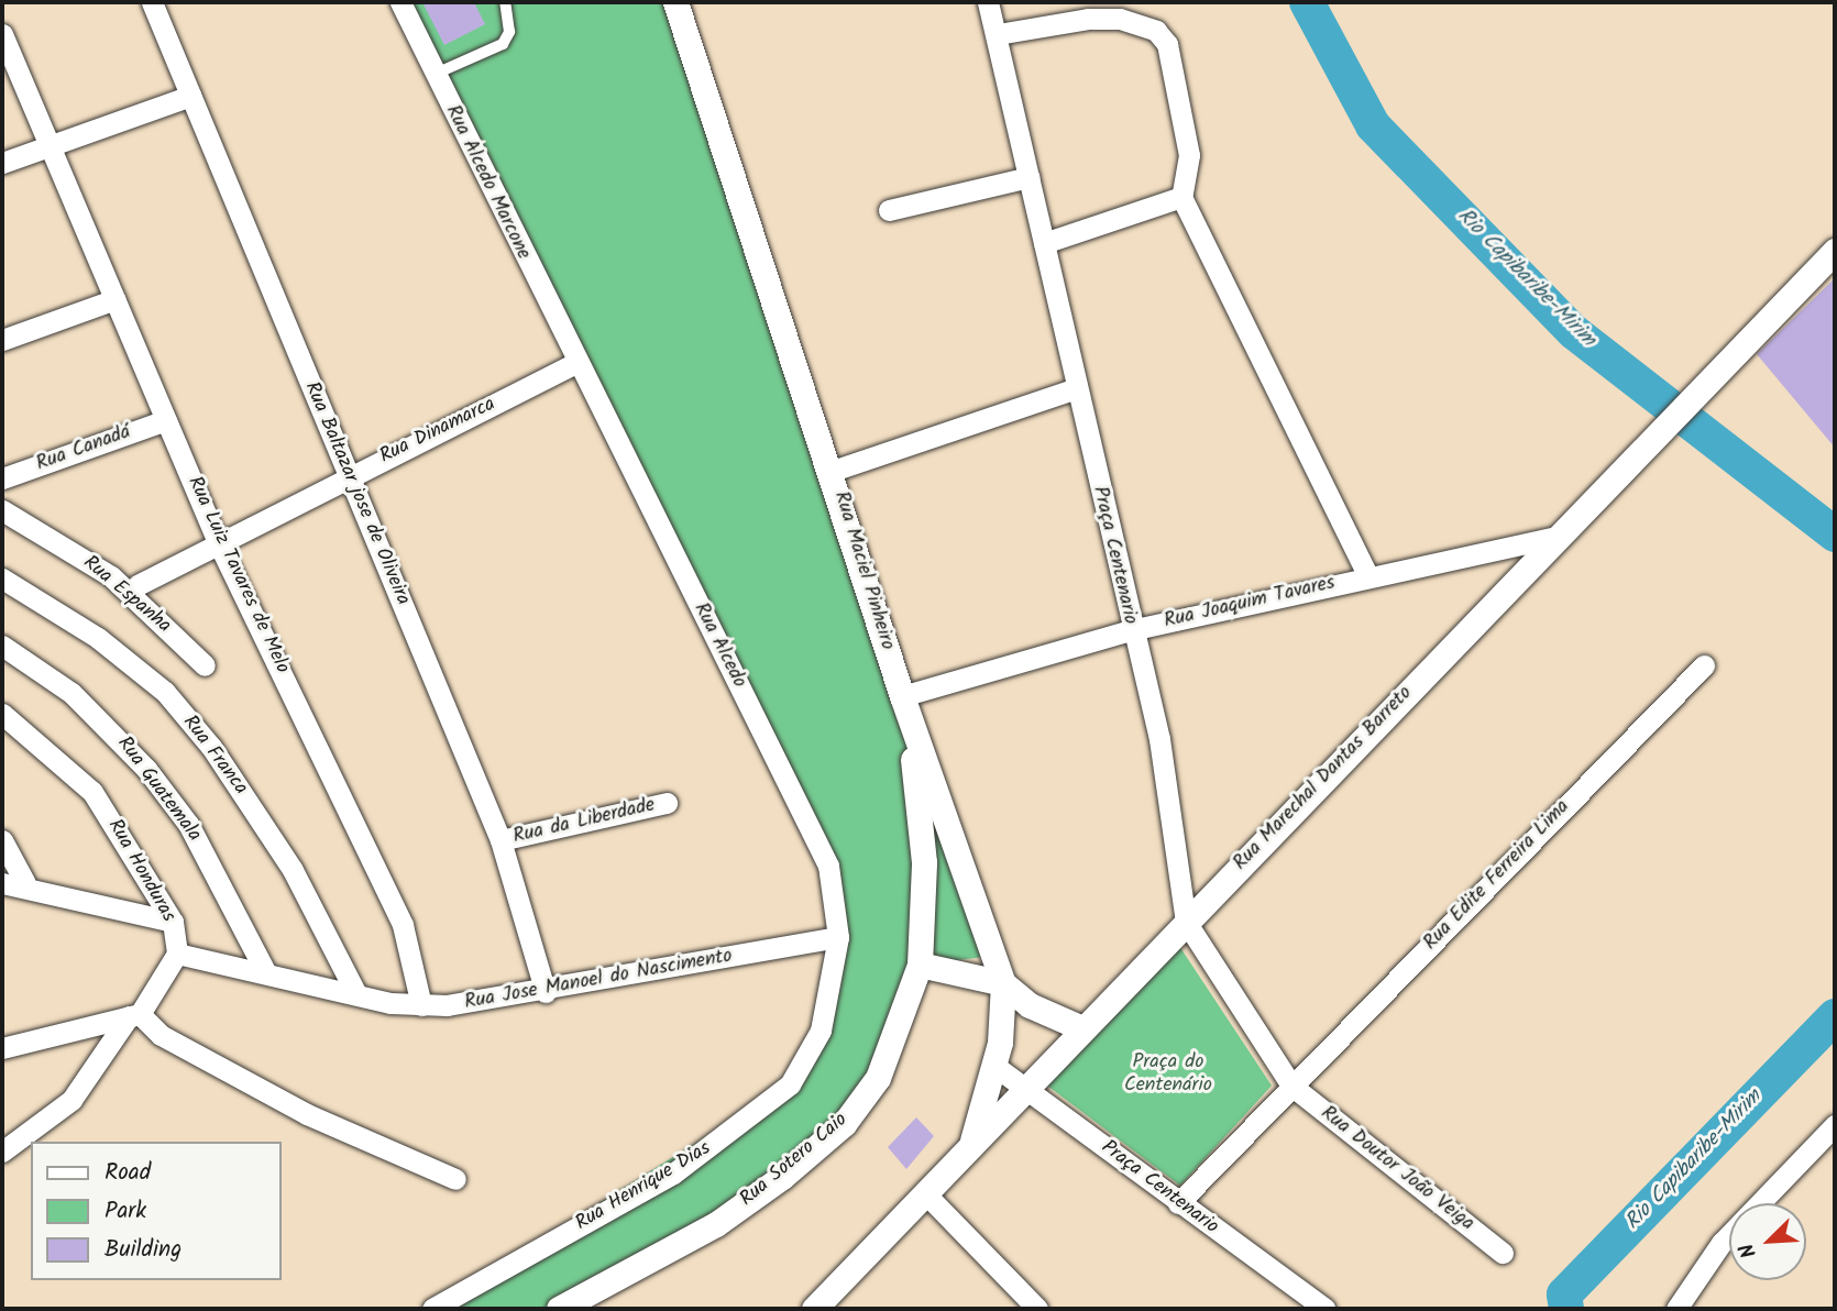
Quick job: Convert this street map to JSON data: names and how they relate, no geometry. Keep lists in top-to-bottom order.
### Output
{
  "streets": {
    "street": [
      "Rua Alcedo Marcone",
      "Rua Dinamarca",
      "Rua Canadá",
      "Rua Baltazar jose de Oliveira",
      "Praça Centenario",
      "Rua Maciel Pinheiro",
      "Rua Luiz Tavares de Melo",
      "Rua Espanha",
      "Rua Joaquim Tavares",
      "Rua Alcedo",
      "Rua Franca",
      "Rua Marechal Dantas Barreto",
      "Rua Guatemala",
      "Rua da Liberdade",
      "Rua Honduras",
      "Rua Edite Ferreira Lima",
      "Rua Jose Manoel do Nascimento",
      "Rua Sotero Caio",
      "Rua Doutor João Veiga",
      "Rua Henrique Dias"
    ]
  },
  "crossings": [
    ["Rua Alcedo Marcone", "Rua Dinamarca"],
    ["Rua Alcedo Marcone", "Rua Alcedo"],
    ["Rua Dinamarca", "Rua Baltazar jose de Oliveira"],
    ["Rua Dinamarca", "Rua Luiz Tavares de Melo"],
    ["Rua Dinamarca", "Rua Alcedo"],
    ["Rua Canadá", "Rua Luiz Tavares de Melo"],
    ["Rua Baltazar jose de Oliveira", "Rua da Liberdade"],
    ["Rua Baltazar jose de Oliveira", "Rua Jose Manoel do Nascimento"],
    ["Praça Centenario", "Rua Maciel Pinheiro"],
    ["Praça Centenario", "Rua Joaquim Tavares"],
    ["Praça Centenario", "Rua Marechal Dantas Barreto"],
    ["Praça Centenario", "Rua Edite Ferreira Lima"],
    ["Praça Centenario", "Rua Doutor João Veiga"],
    ["Rua Maciel Pinheiro", "Rua Joaquim Tavares"],
    ["Rua Maciel Pinheiro", "Rua Marechal Dantas Barreto"],
    ["Rua Maciel Pinheiro", "Rua Sotero Caio"],
    ["Rua Luiz Tavares de Melo", "Rua Jose Manoel do Nascimento"],
    ["Rua Joaquim Tavares", "Rua Marechal Dantas Barreto"],
    ["Rua Joaquim Tavares", "Rua Sotero Caio"],
    ["Rua Alcedo", "Rua Jose Manoel do Nascimento"],
    ["Rua Alcedo", "Rua Henrique Dias"],
    ["Rua Franca", "Rua Jose Manoel do Nascimento"],
    ["Rua Guatemala", "Rua Jose Manoel do Nascimento"],
    ["Rua Honduras", "Rua Jose Manoel do Nascimento"],
    ["Rua Edite Ferreira Lima", "Rua Doutor João Veiga"],
    ["Rua Jose Manoel do Nascimento", "Rua Henrique Dias"]
  ],
  "water": ["Rio Capibaribe-Mirim"],
  "parks": ["Praça do Centenário"],
  "legend": ["Road", "Park", "Building"],
  "north": "bottom left"
}
